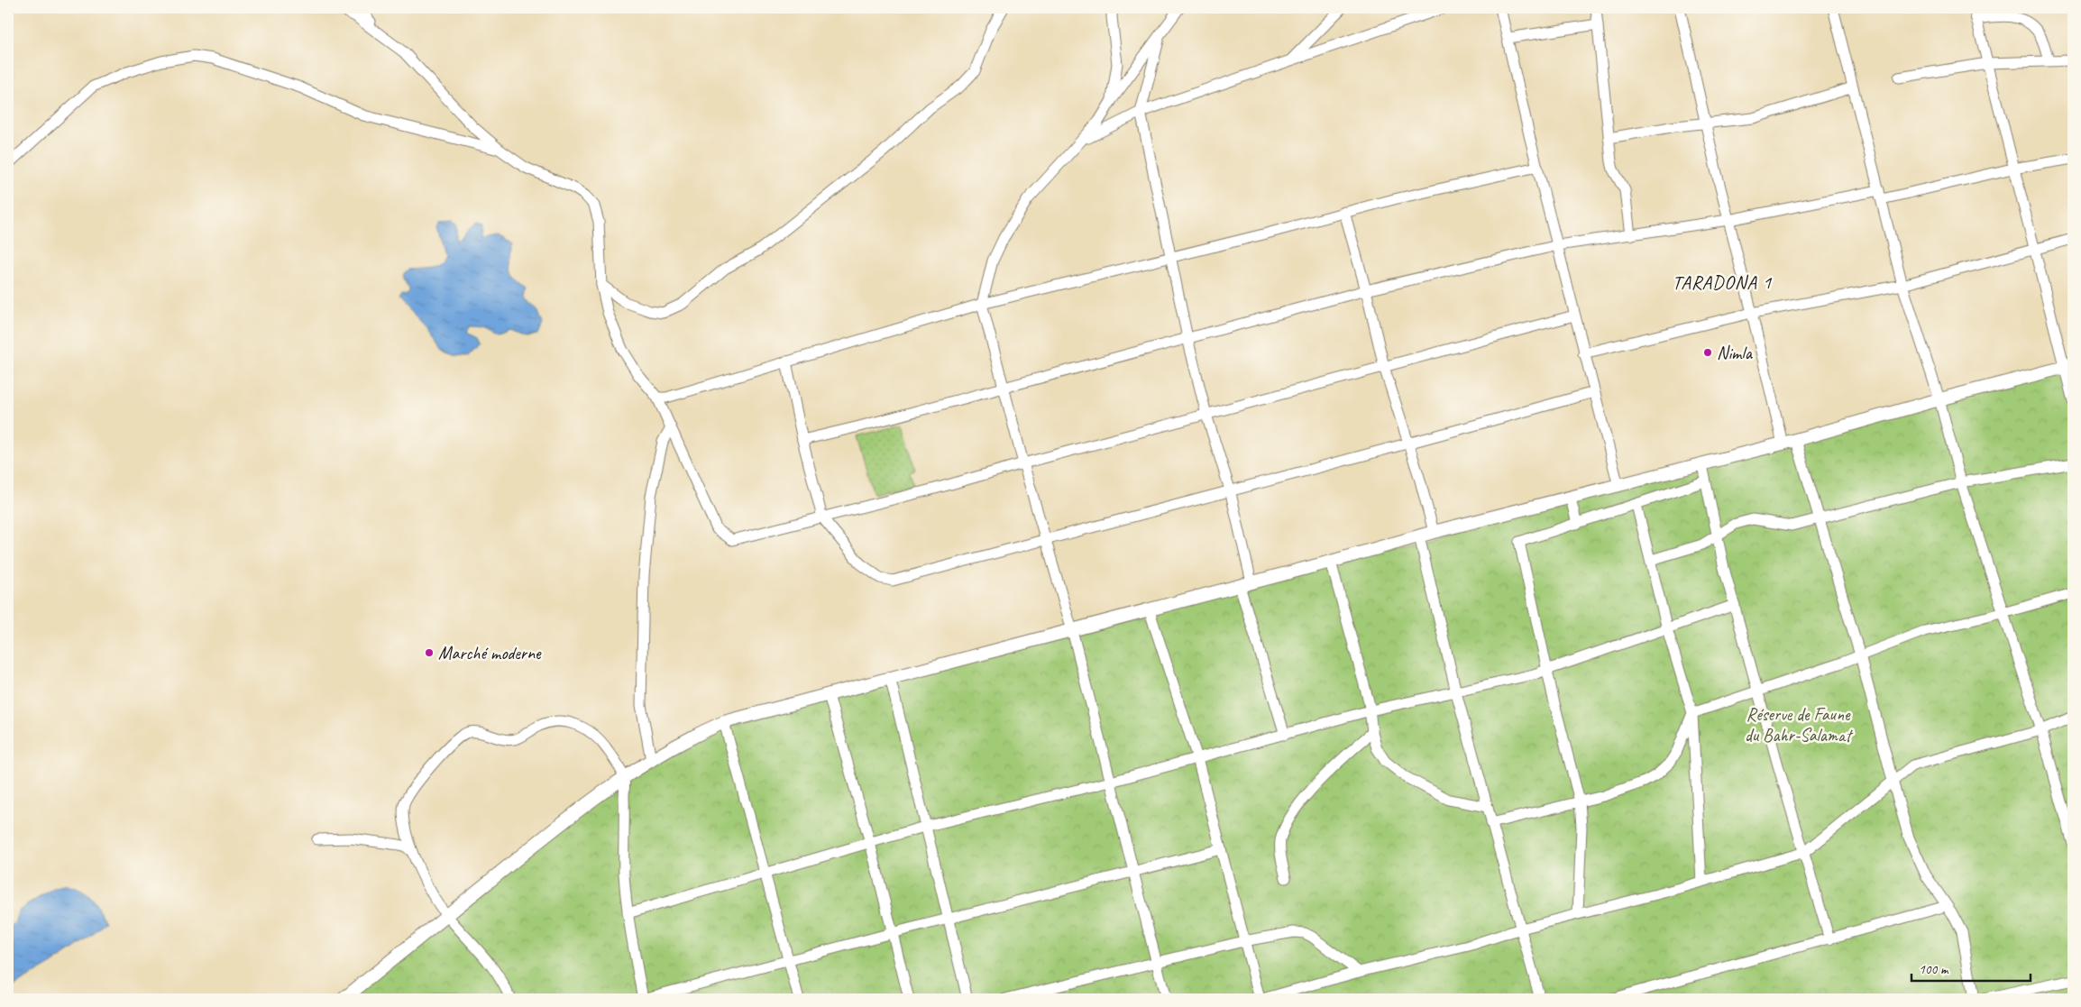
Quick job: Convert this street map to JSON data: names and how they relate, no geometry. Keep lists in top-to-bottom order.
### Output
{
  "districts": ["TARADONA 1"],
  "parks": ["Réserve de Faune du Bahr-Salamat"],
  "places": ["Nimla", "Marché moderne"],
  "scale_bar": "100 m"
}
